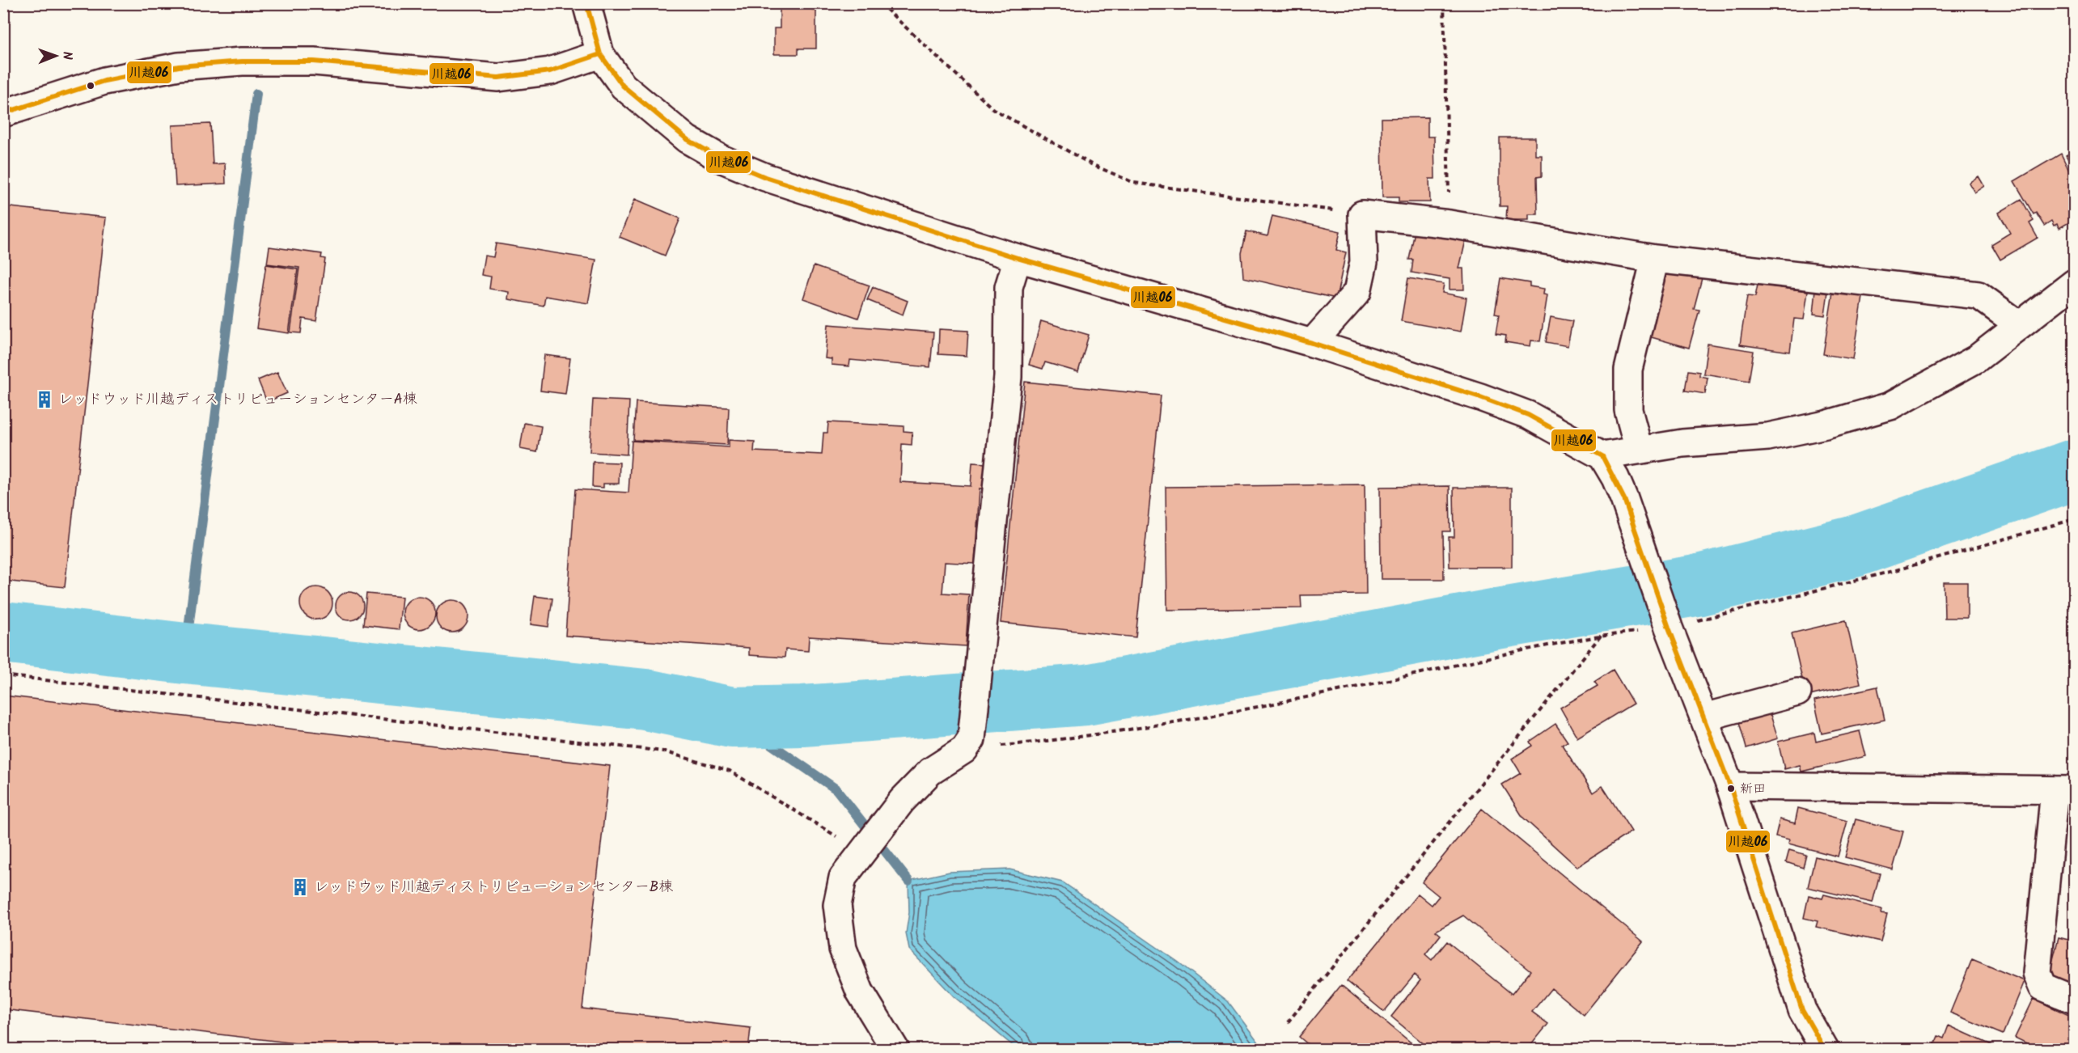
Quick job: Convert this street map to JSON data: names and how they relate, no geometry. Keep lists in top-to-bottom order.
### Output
{
  "places": {
    "building": ["レッドウッド川越ディストリビューションセンターA棟", "レッドウッド川越ディストリビューションセンターB棟"],
    "other": ["新田"]
  },
  "lines": ["transit line 川越06"],
  "north": "right"
}
